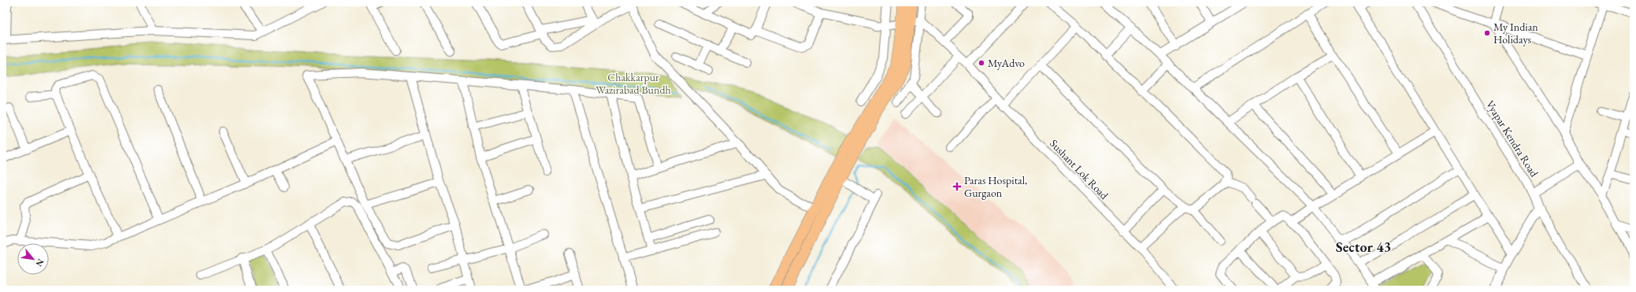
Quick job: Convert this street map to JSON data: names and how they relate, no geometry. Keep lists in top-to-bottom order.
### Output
{
  "streets": {
    "street": ["Vyapar Kendra Road", "Sushant Lok Road"]
  },
  "districts": ["Sector 43"],
  "parks": ["Chakkarpur Wazirabad Bundh"],
  "places": {
    "other": ["My Indian Holidays", "MyAdvo"],
    "health": ["Paras Hospital, Gurgaon"]
  },
  "north": "bottom right"
}
